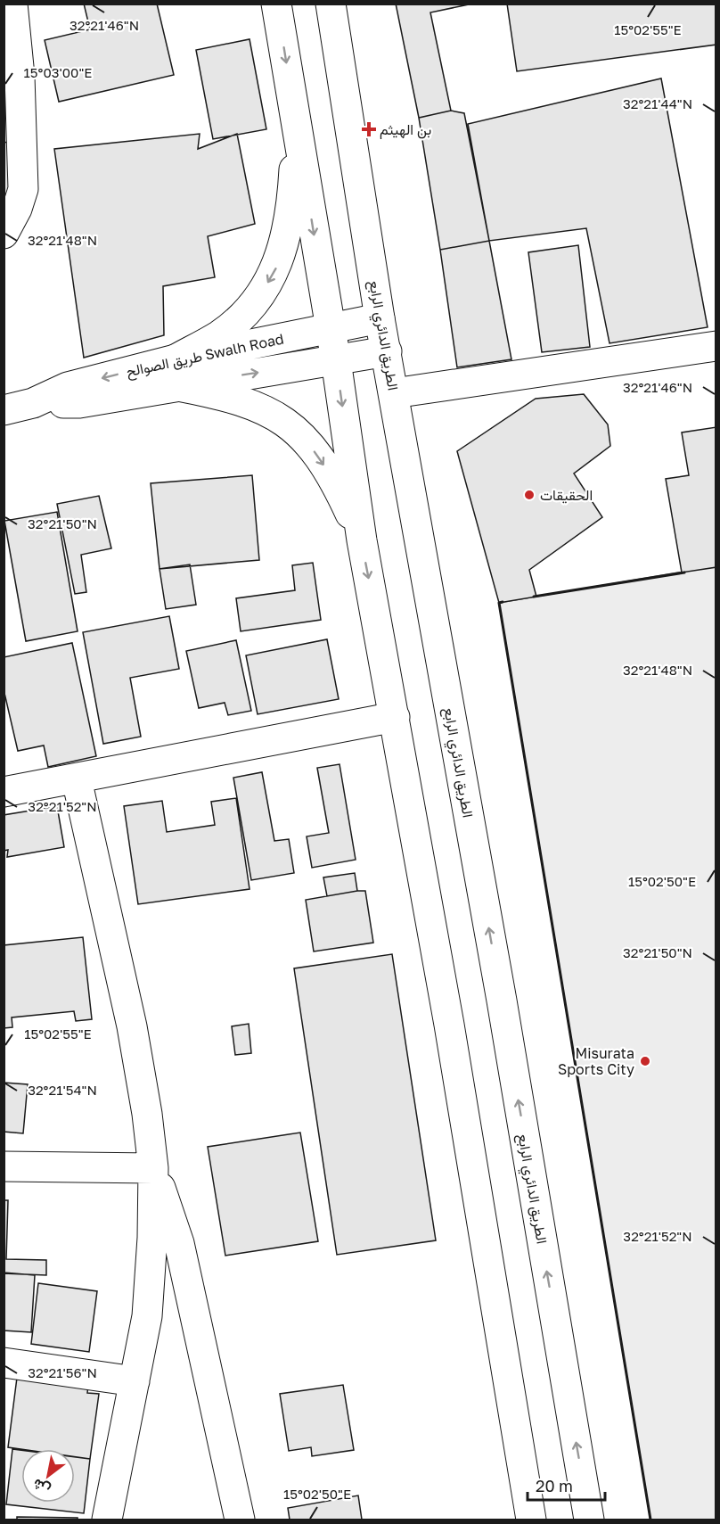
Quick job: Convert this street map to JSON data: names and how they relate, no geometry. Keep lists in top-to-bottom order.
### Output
{
  "streets": {
    "main road": ["الطريق الدائري الرابع", "طريق الصوالح Swalh Road"]
  },
  "crossings": [
    ["الطريق الدائري الرابع", "طريق الصوالح Swalh Road"]
  ],
  "places": {
    "health": ["بن الهيثم"],
    "other": ["الحقيقات", "Misurata Sports City"]
  },
  "scale_bar": "20 m",
  "north": "bottom left",
  "coordinates": [
    "32°21'46\"N",
    "15°02'55\"E",
    "15°03'00\"E",
    "32°21'44\"N",
    "32°21'48\"N",
    "32°21'50\"N",
    "32°21'52\"N",
    "15°02'50\"E",
    "32°21'54\"N",
    "32°21'56\"N"
  ]
}
